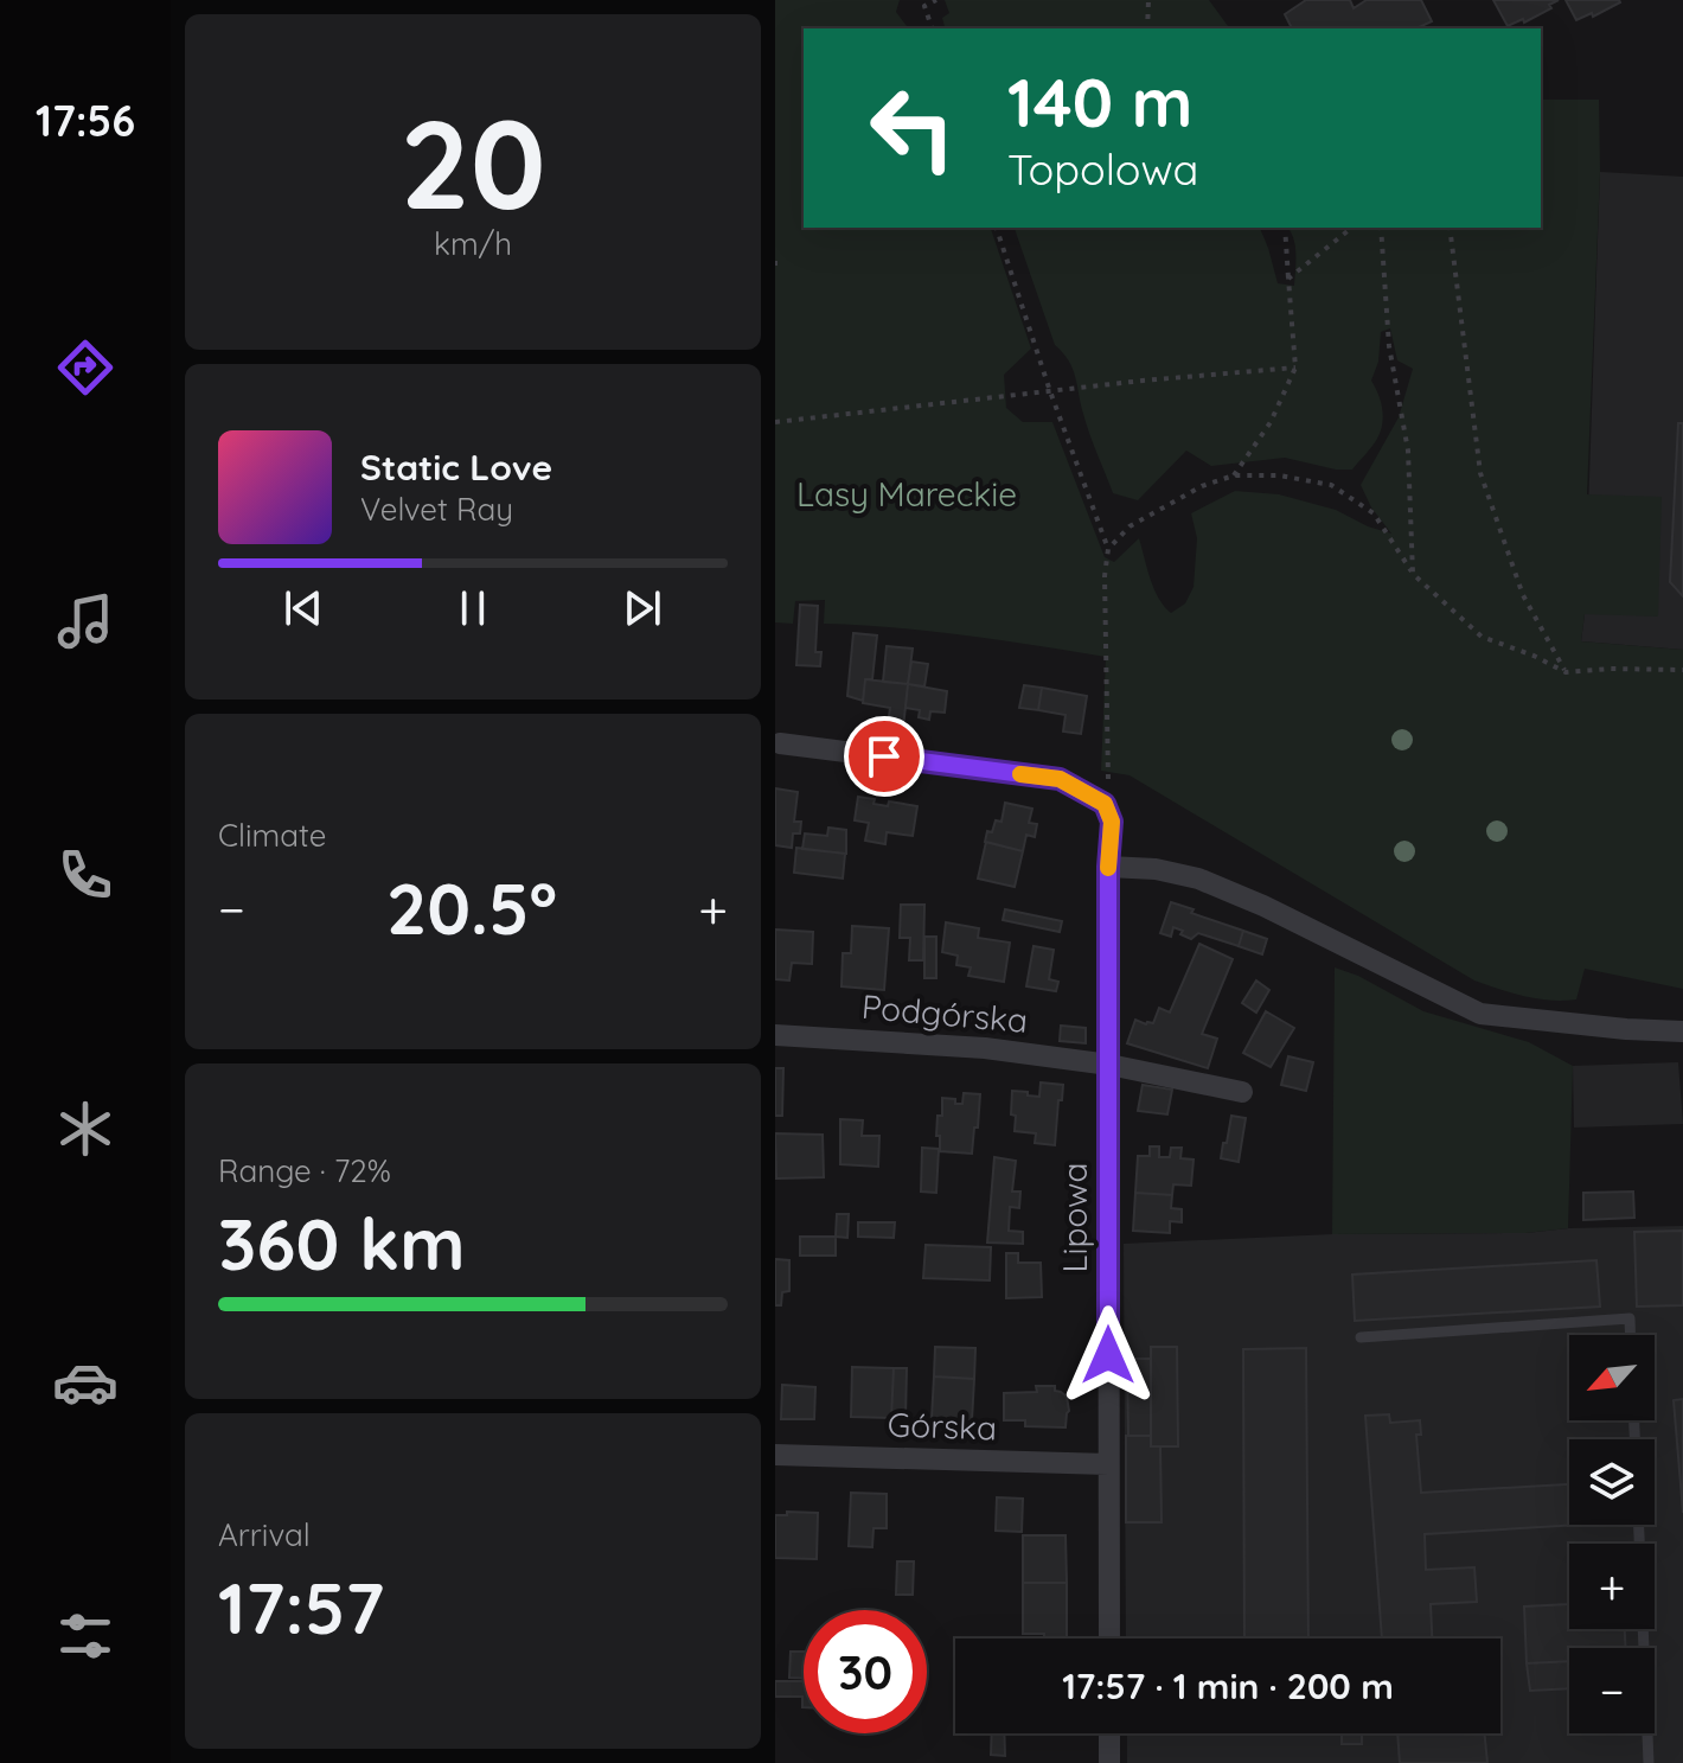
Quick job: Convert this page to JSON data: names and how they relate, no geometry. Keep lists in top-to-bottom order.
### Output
{
  "streets": {
    "street": ["Podgórska", "Lipowa", "Górska"]
  },
  "crossings": [
    ["Podgórska", "Lipowa"],
    ["Lipowa", "Górska"]
  ],
  "parks": ["Lasy Mareckie"],
  "north": "bottom left",
  "page": {
    "tabs": "17:56",
    "tile": [
      ["20", "km/h"],
      "Climate",
      ["Range · 72%", "360 km"],
      ["Arrival", "17:57"]
    ],
    "turn": ["140 m", "Topolowa"],
    "song": ["Static Love", "Velvet Ray"],
    "heat": ["−", "20.5°", "+"],
    "map_buttons": ["+", "−"],
    "limit": "30",
    "trip": "17:57 · 1 min · 200 m"
  }
}
